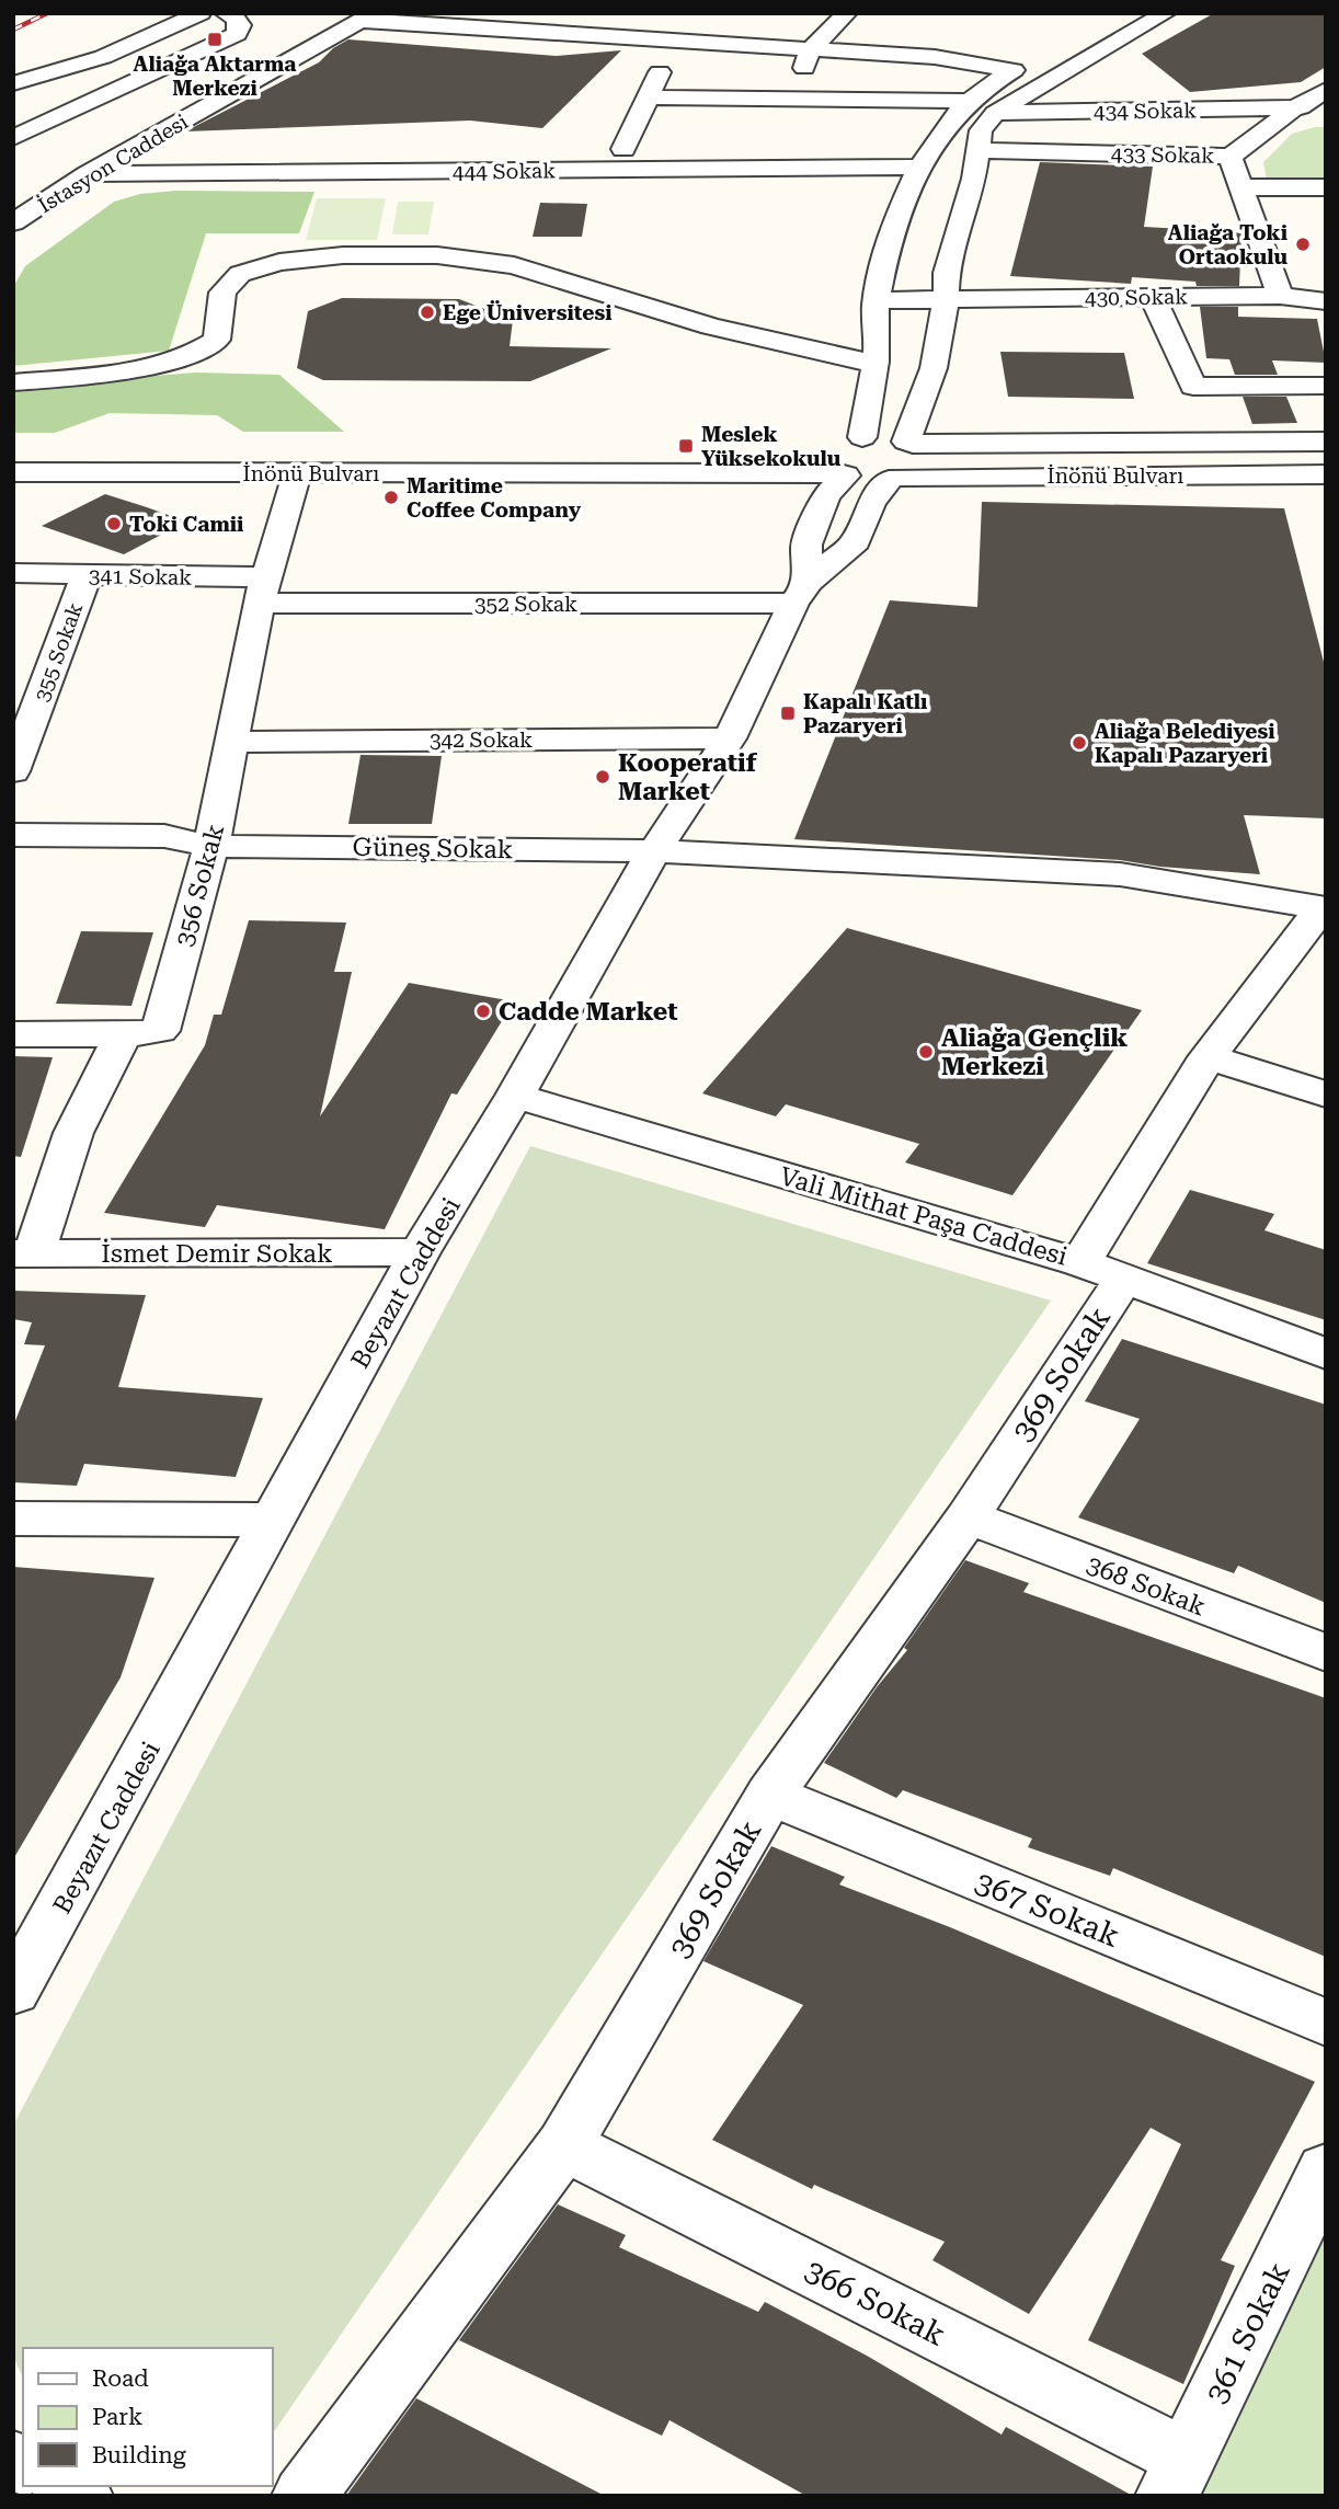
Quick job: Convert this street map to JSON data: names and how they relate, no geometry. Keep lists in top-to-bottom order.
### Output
{
  "streets": {
    "street": [
      "434 Sokak",
      "433 Sokak",
      "İstasyon Caddesi",
      "444 Sokak",
      "430 Sokak",
      "İnönü Bulvarı",
      "341 Sokak",
      "352 Sokak",
      "355 Sokak",
      "342 Sokak",
      "Güneş Sokak",
      "356 Sokak",
      "Vali Mithat Paşa Caddesi",
      "İsmet Demir Sokak",
      "Beyazıt Caddesi",
      "369 Sokak",
      "368 Sokak",
      "367 Sokak",
      "366 Sokak",
      "361 Sokak"
    ]
  },
  "crossings": [
    ["434 Sokak", "433 Sokak"],
    ["İstasyon Caddesi", "444 Sokak"],
    ["İnönü Bulvarı", "356 Sokak"],
    ["İnönü Bulvarı", "Beyazıt Caddesi"],
    ["341 Sokak", "352 Sokak"],
    ["341 Sokak", "355 Sokak"],
    ["341 Sokak", "356 Sokak"],
    ["352 Sokak", "356 Sokak"],
    ["352 Sokak", "Beyazıt Caddesi"],
    ["342 Sokak", "356 Sokak"],
    ["342 Sokak", "Beyazıt Caddesi"],
    ["Güneş Sokak", "356 Sokak"],
    ["Güneş Sokak", "Beyazıt Caddesi"],
    ["Güneş Sokak", "369 Sokak"],
    ["Vali Mithat Paşa Caddesi", "Beyazıt Caddesi"],
    ["Vali Mithat Paşa Caddesi", "369 Sokak"],
    ["İsmet Demir Sokak", "Beyazıt Caddesi"],
    ["369 Sokak", "368 Sokak"],
    ["369 Sokak", "367 Sokak"],
    ["369 Sokak", "366 Sokak"],
    ["366 Sokak", "361 Sokak"]
  ],
  "places": {
    "transit": ["Aliağa Aktarma Merkezi", "Meslek Yüksekokulu", "Kapalı Katlı Pazaryeri"],
    "other": [
      "Aliağa Toki Ortaokulu",
      "Ege Üniversitesi",
      "Maritime Coffee Company",
      "Toki Camii",
      "Aliağa Belediyesi Kapalı Pazaryeri",
      "Kooperatif Market",
      "Cadde Market",
      "Aliağa Gençlik Merkezi"
    ]
  },
  "legend": ["Road", "Park", "Building"]
}
